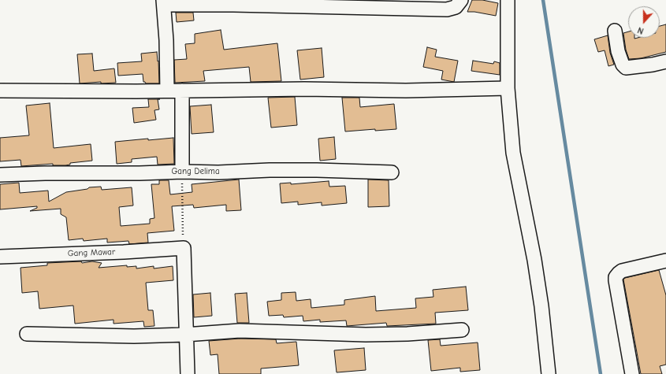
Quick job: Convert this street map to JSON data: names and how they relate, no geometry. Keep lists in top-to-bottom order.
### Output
{
  "streets": {
    "street": ["Gang Delima", "Gang Mawar"]
  },
  "north": "bottom"
}
